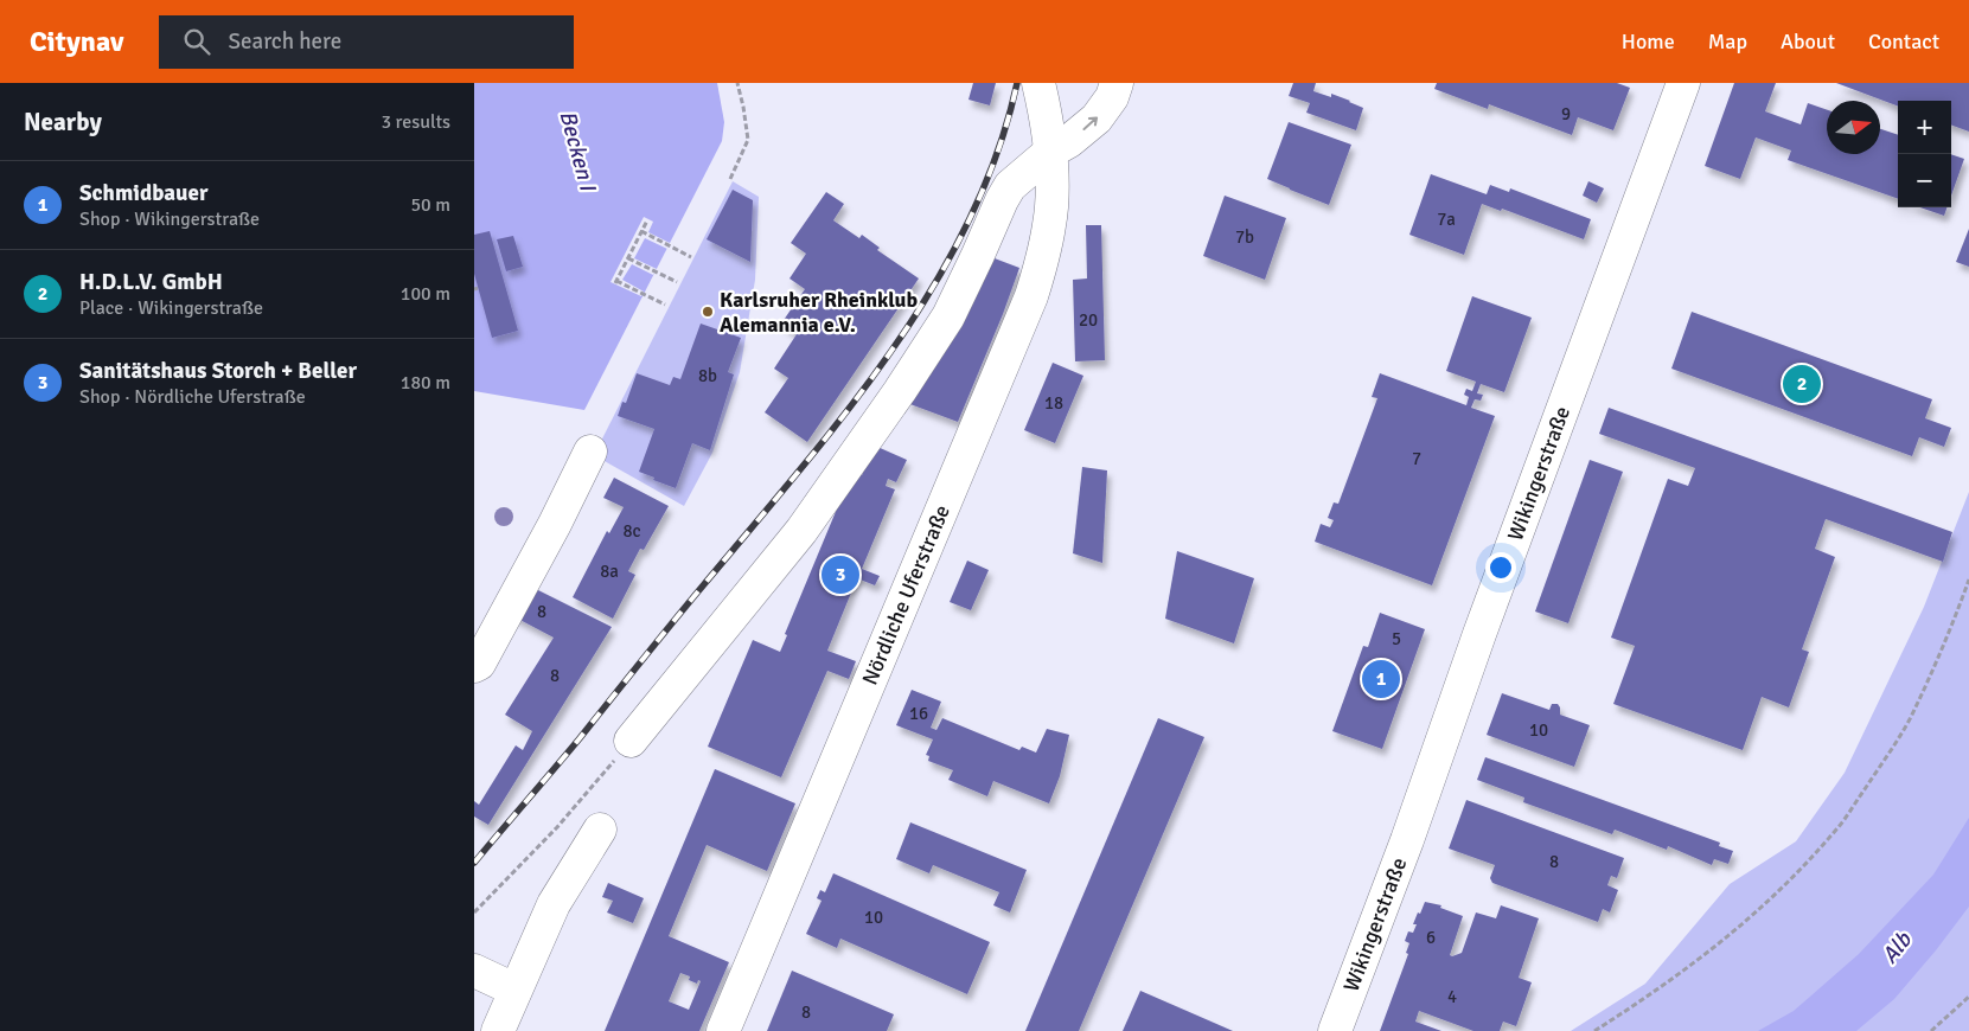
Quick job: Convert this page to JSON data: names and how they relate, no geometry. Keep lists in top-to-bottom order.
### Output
{
  "streets": {
    "street": ["Wikingerstraße", "Nördliche Uferstraße"]
  },
  "water": ["Becken I", "Alb"],
  "places": ["Karlsruher Rheinklub Alemannia e.V."],
  "house_numbers": [
    "9",
    "7a",
    "7b",
    "20",
    "8b",
    "18",
    "7",
    "8c",
    "8a",
    "8",
    "5",
    "8",
    "16",
    "10",
    "8",
    "10",
    "6",
    "4",
    "8"
  ],
  "north": "right",
  "page": {
    "header": "Citynav",
    "search": "Search here",
    "nav": [
      "Home",
      "Map",
      "About",
      "Contact"
    ],
    "heading": ["Nearby", "3 results"],
    "map_buttons": ["+", "−"],
    "list": [
      {
        "mark": "1",
        "name": "Schmidbauer",
        "note": "Shop · Wikingerstraße",
        "value": "50 m"
      },
      {
        "mark": "2",
        "name": "H.D.L.V. GmbH",
        "note": "Place · Wikingerstraße",
        "value": "100 m"
      },
      {
        "mark": "3",
        "name": "Sanitätshaus Storch + Beller",
        "note": "Shop · Nördliche Uferstraße",
        "value": "180 m"
      }
    ],
    "pins": ["2", "3", "1"]
  }
}
